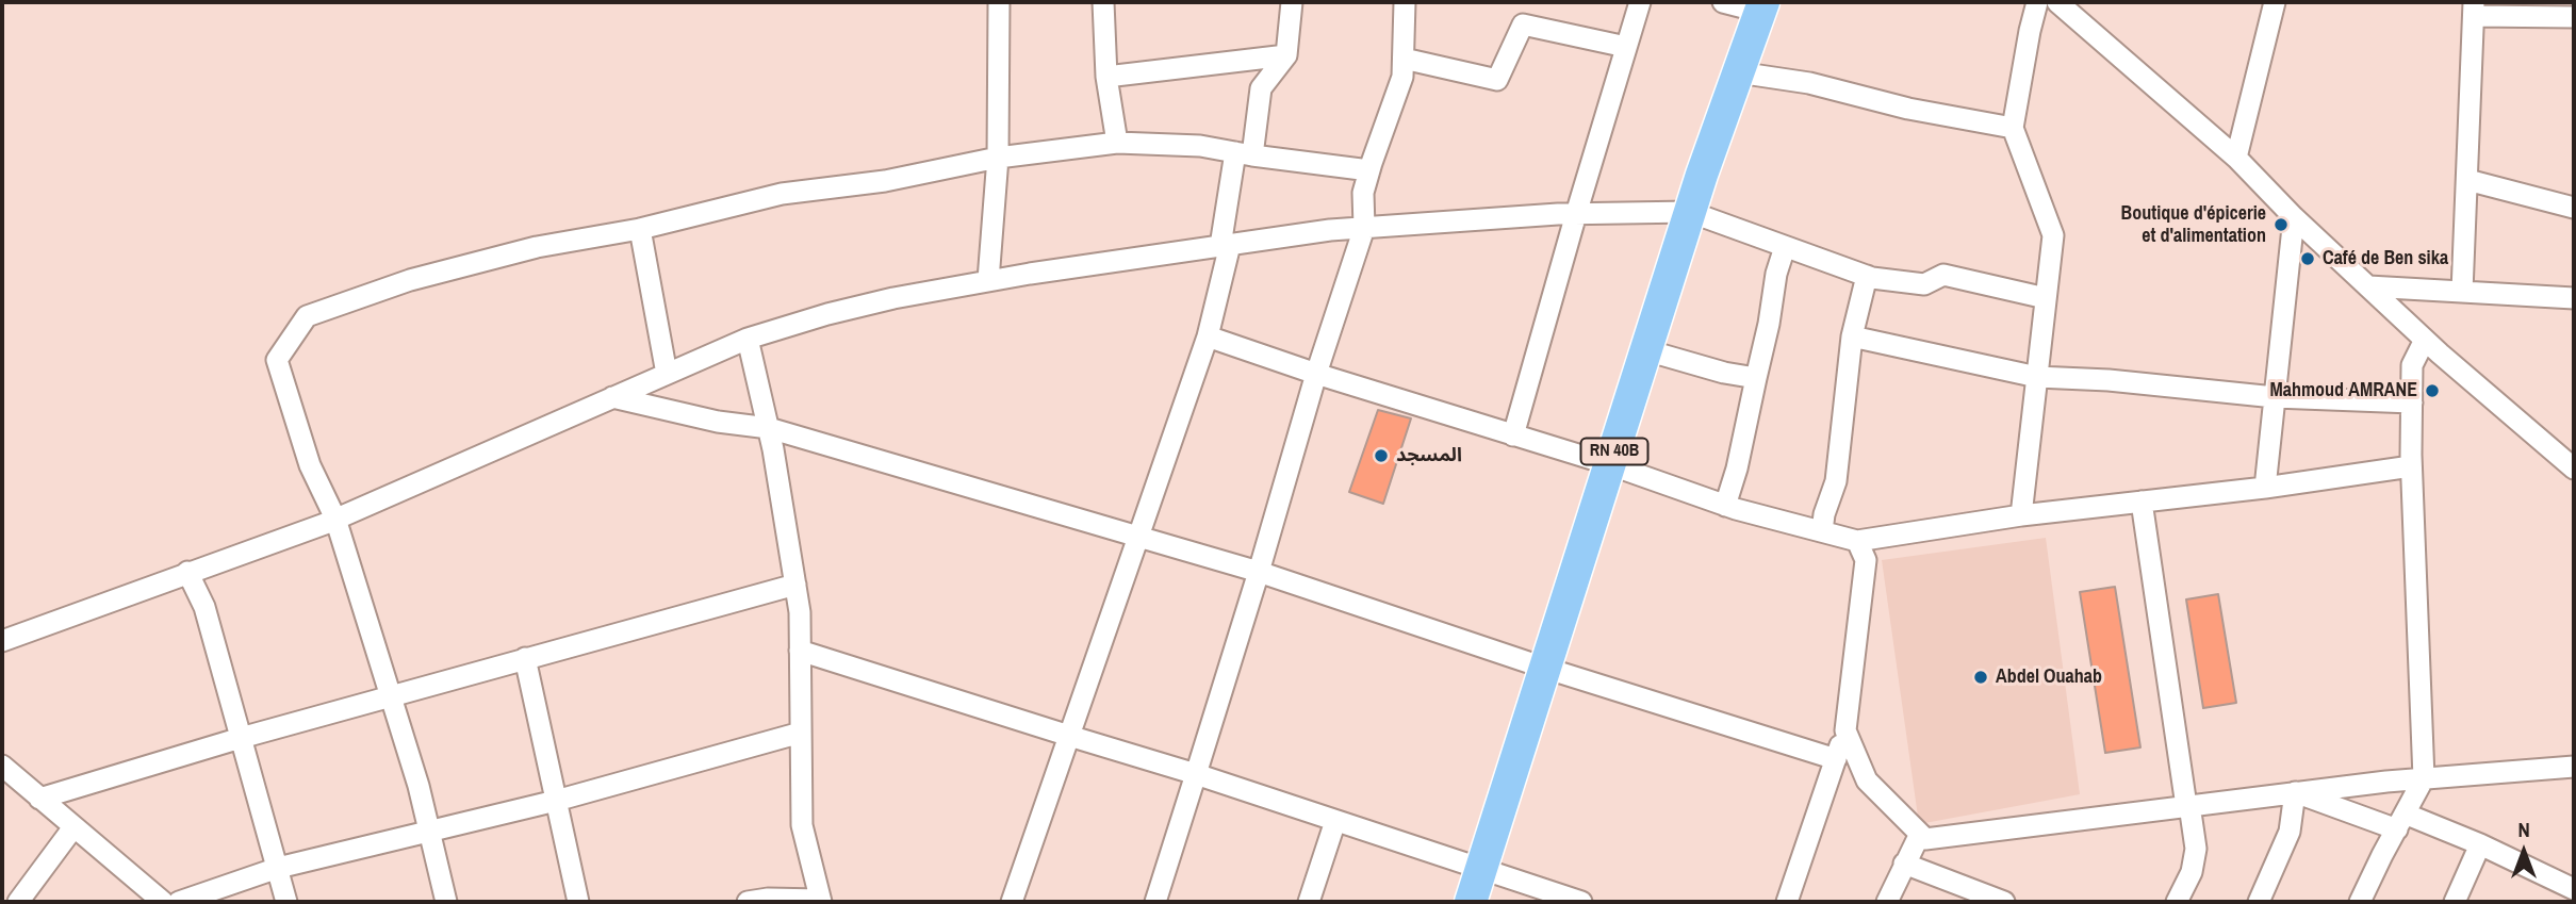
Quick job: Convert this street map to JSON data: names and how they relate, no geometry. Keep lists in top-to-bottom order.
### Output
{
  "streets": {
    "main road": ["RN 40B"]
  },
  "places": [
    "Boutique d'épicerie et d'alimentation",
    "Café de Ben sika",
    "Mahmoud AMRANE",
    "المسجد",
    "Abdel Ouahab"
  ],
  "north": "top"
}
